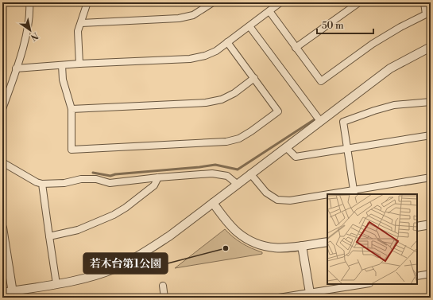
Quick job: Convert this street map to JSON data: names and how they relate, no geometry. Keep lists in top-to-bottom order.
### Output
{
  "places": ["若木台第1公園"],
  "scale_bar": "50 m",
  "north": "bottom right"
}
